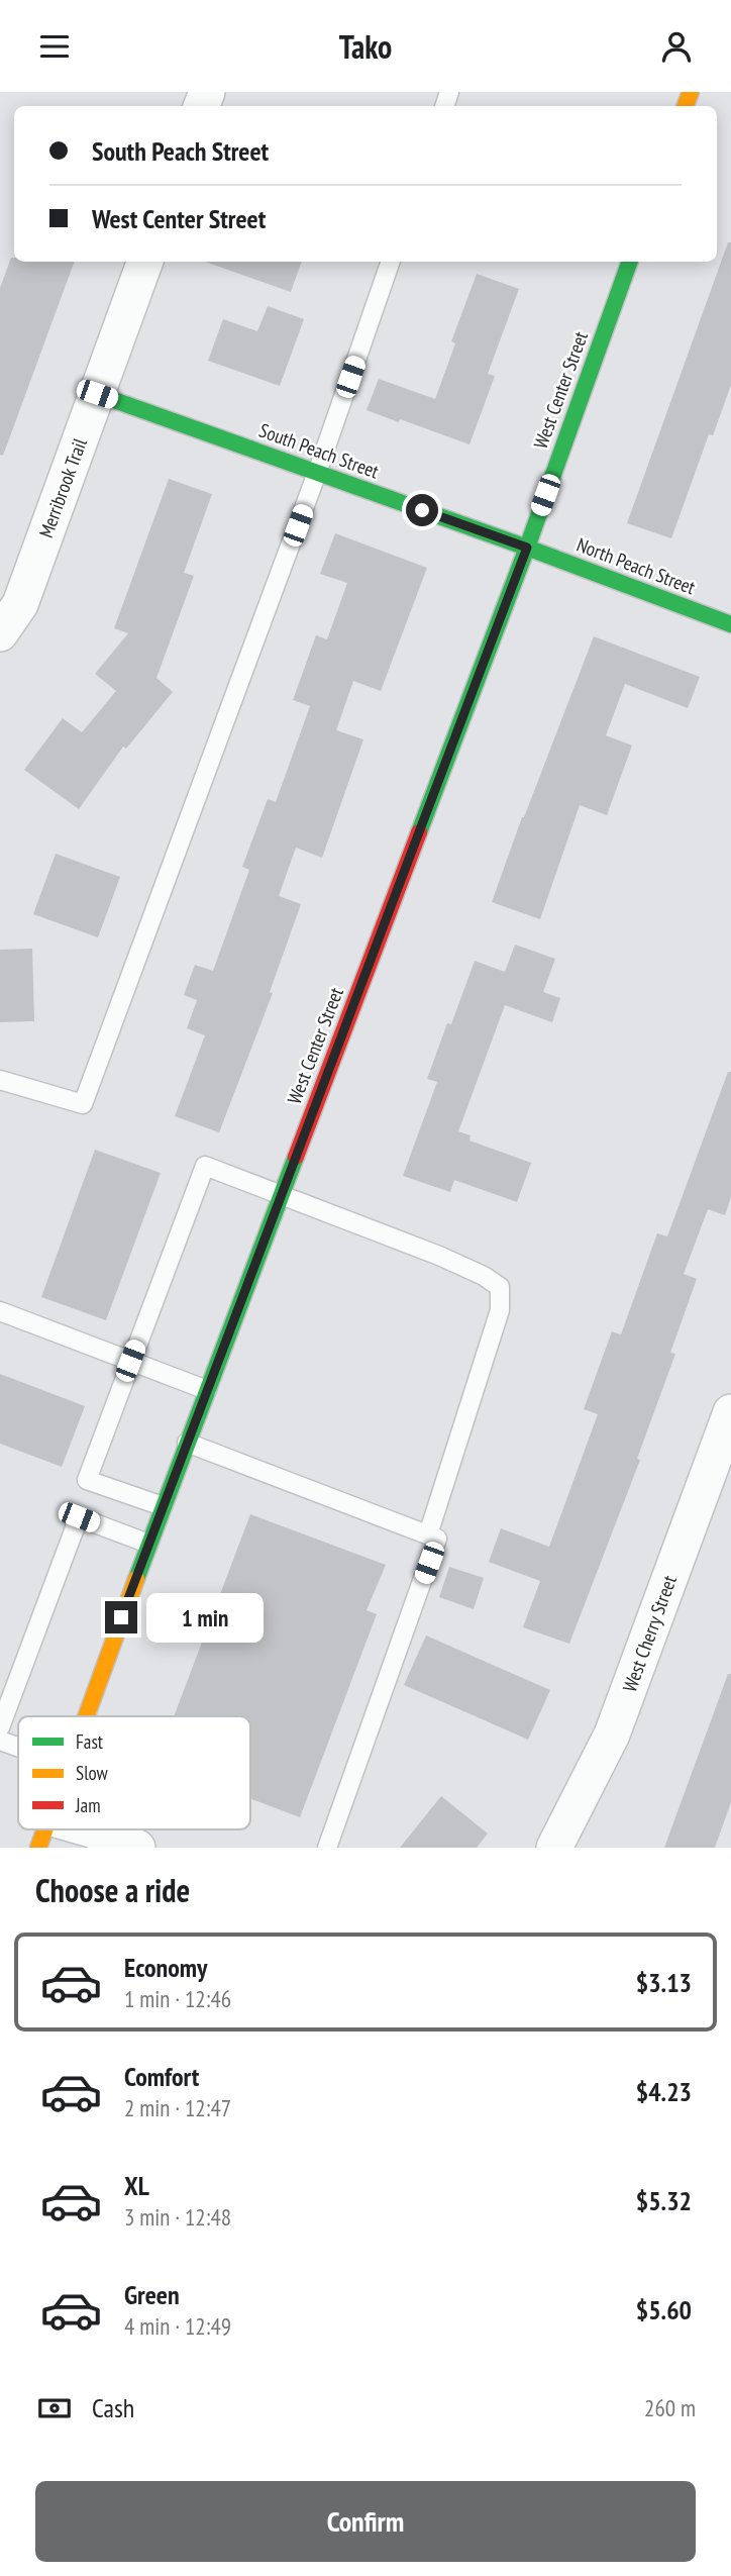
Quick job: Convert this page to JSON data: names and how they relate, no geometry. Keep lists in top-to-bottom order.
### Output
{
  "streets": {
    "street": [
      "West Center Street",
      "South Peach Street",
      "Merribrook Trail",
      "North Peach Street",
      "West Cherry Street"
    ]
  },
  "crossings": [
    ["West Center Street", "South Peach Street"],
    ["West Center Street", "North Peach Street"],
    ["South Peach Street", "Merribrook Trail"],
    ["South Peach Street", "North Peach Street"]
  ],
  "legend": ["Fast", "Slow", "Jam"],
  "page": {
    "header": "Tako",
    "banner": ["South Peach Street", "West Center Street"],
    "bubble": "1 min",
    "heading": "Choose a ride",
    "list": [
      {
        "name": "Economy",
        "note": "1 min · 12:46",
        "value": "$3.13"
      },
      {
        "name": "Comfort",
        "note": "2 min · 12:47",
        "value": "$4.23"
      },
      {
        "name": "XL",
        "note": "3 min · 12:48",
        "value": "$5.32"
      },
      {
        "name": "Green",
        "note": "4 min · 12:49",
        "value": "$5.60"
      }
    ],
    "pay": ["Cash", "260 m"],
    "buttons": "Confirm"
  }
}
